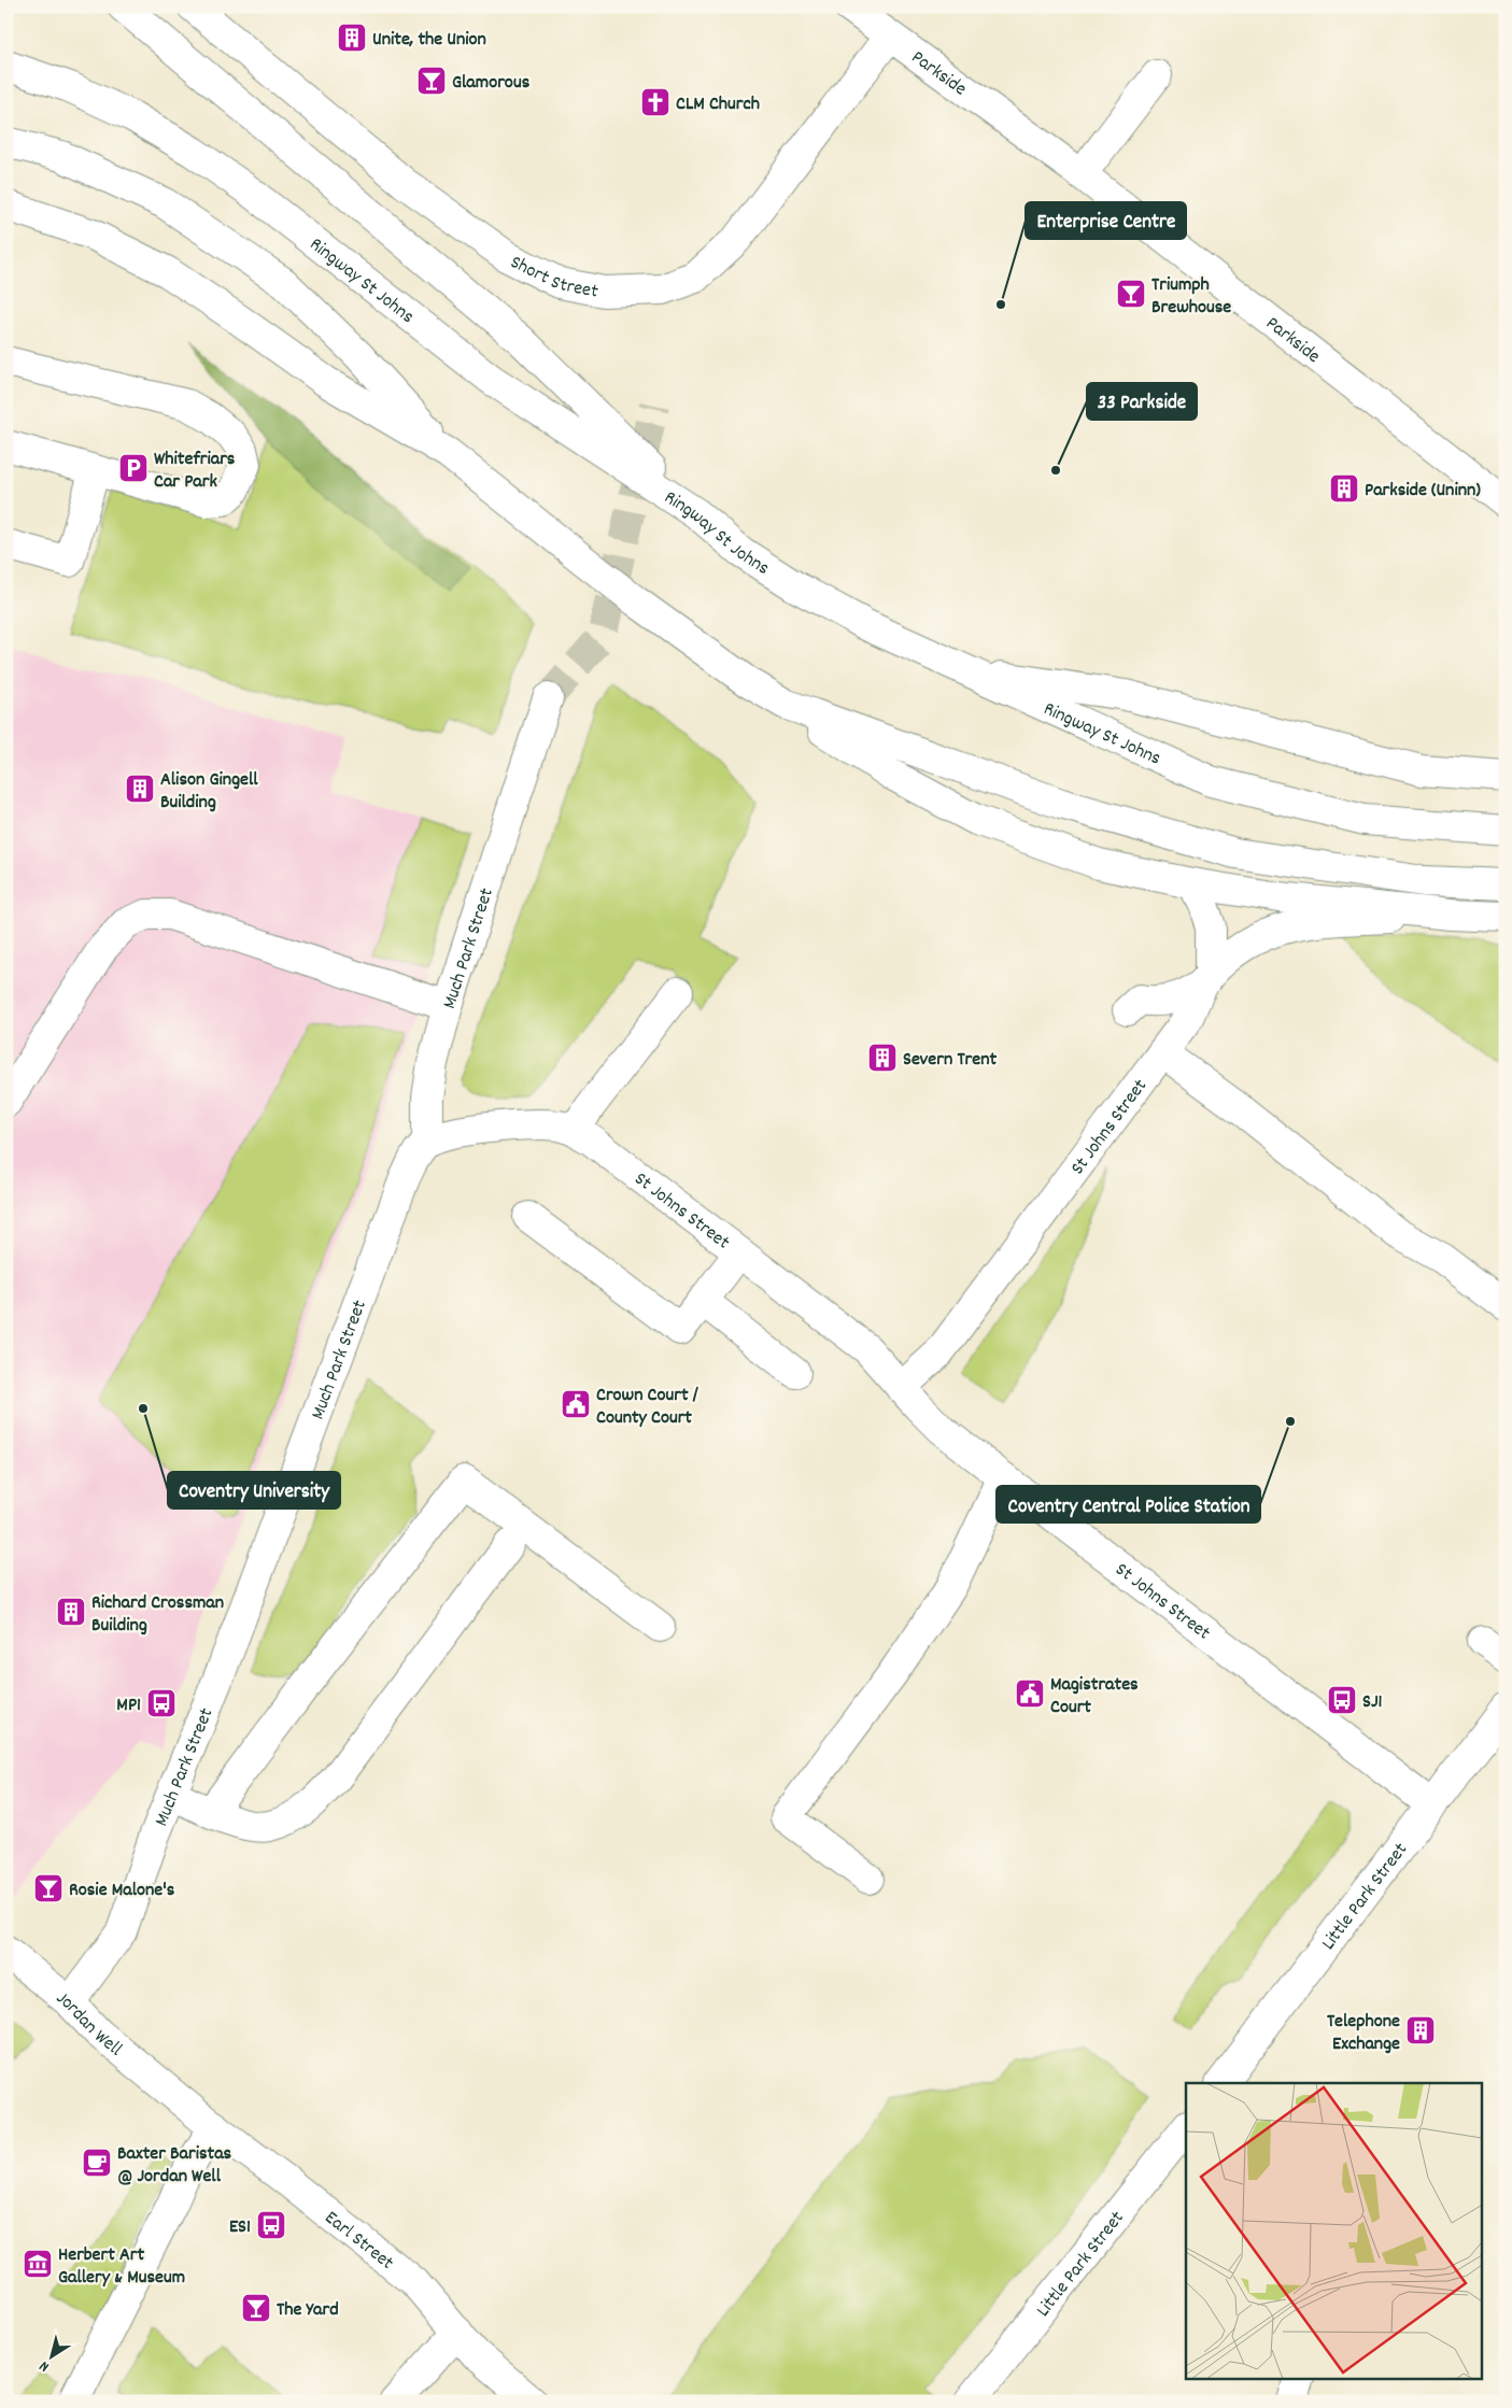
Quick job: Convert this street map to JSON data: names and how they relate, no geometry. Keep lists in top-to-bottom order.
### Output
{
  "streets": {
    "main road": [
      "Parkside",
      "Short Street",
      "Ringway St Johns",
      "Much Park Street",
      "St Johns Street",
      "Little Park Street",
      "Jordan Well",
      "Earl Street"
    ]
  },
  "crossings": [
    ["Parkside", "Short Street"],
    ["Much Park Street", "St Johns Street"],
    ["Much Park Street", "Jordan Well"],
    ["St Johns Street", "Little Park Street"],
    ["Jordan Well", "Earl Street"]
  ],
  "places": {
    "building": [
      "Unite, the Union",
      "Parkside (Uninn)",
      "Alison Gingell Building",
      "Severn Trent",
      "Richard Crossman Building",
      "Telephone Exchange"
    ],
    "bar": [
      "Glamorous",
      "Triumph Brewhouse",
      "Rosie Malone's",
      "The Yard"
    ],
    "church": ["CLM Church"],
    "other": [
      "Enterprise Centre",
      "33 Parkside",
      "Coventry University",
      "Coventry Central Police Station"
    ],
    "parking": ["Whitefriars Car Park"],
    "public building": ["Crown Court / County Court", "Magistrates Court"],
    "bus stop": ["SJ1", "MP1", "ES1"],
    "cafe": ["Baxter Baristas @ Jordan Well"],
    "museum": ["Herbert Art Gallery & Museum"]
  },
  "north": "bottom left"
}
